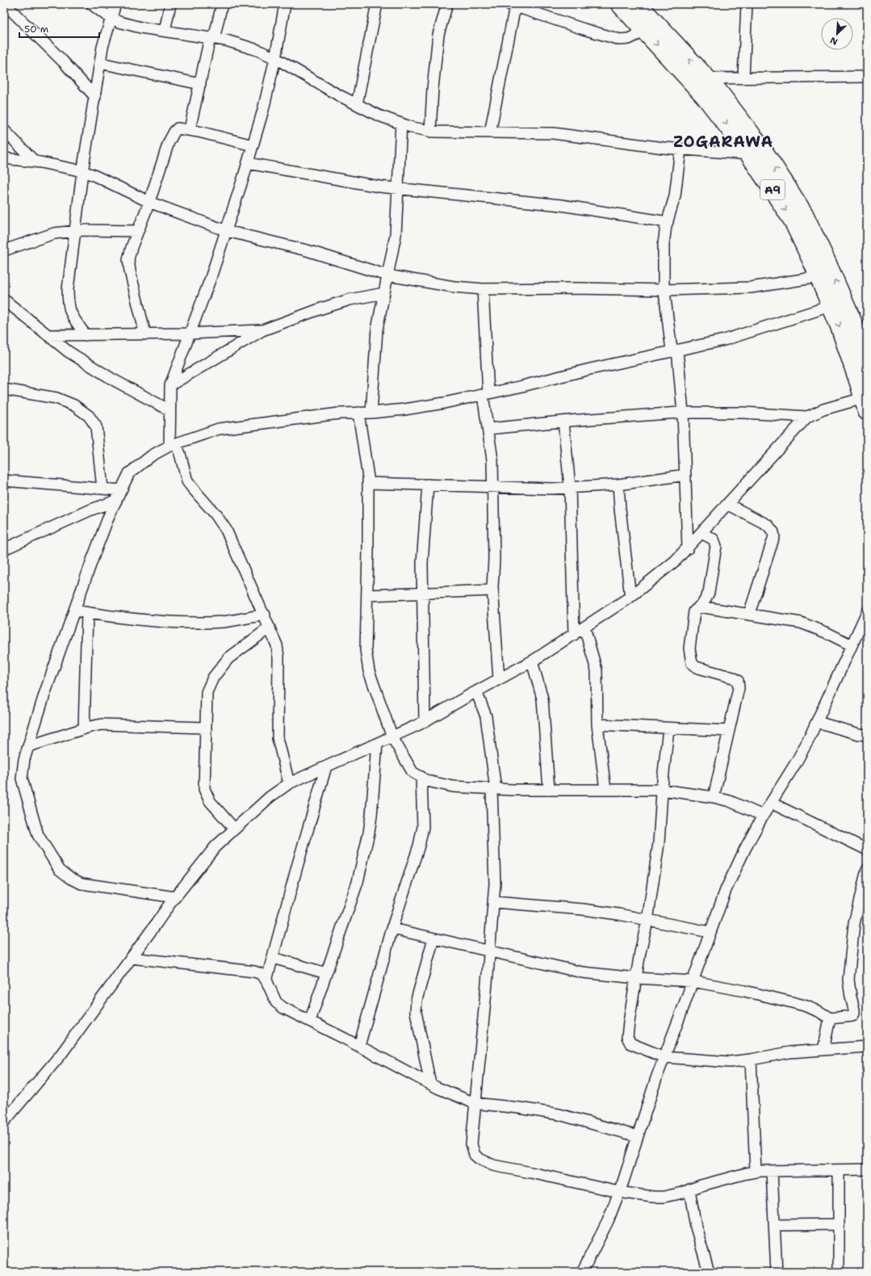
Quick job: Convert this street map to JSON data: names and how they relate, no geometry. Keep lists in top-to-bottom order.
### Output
{
  "streets": {
    "highway": ["A9"]
  },
  "districts": ["ZOGARAWA"],
  "scale_bar": "50 m",
  "north": "bottom left"
}
